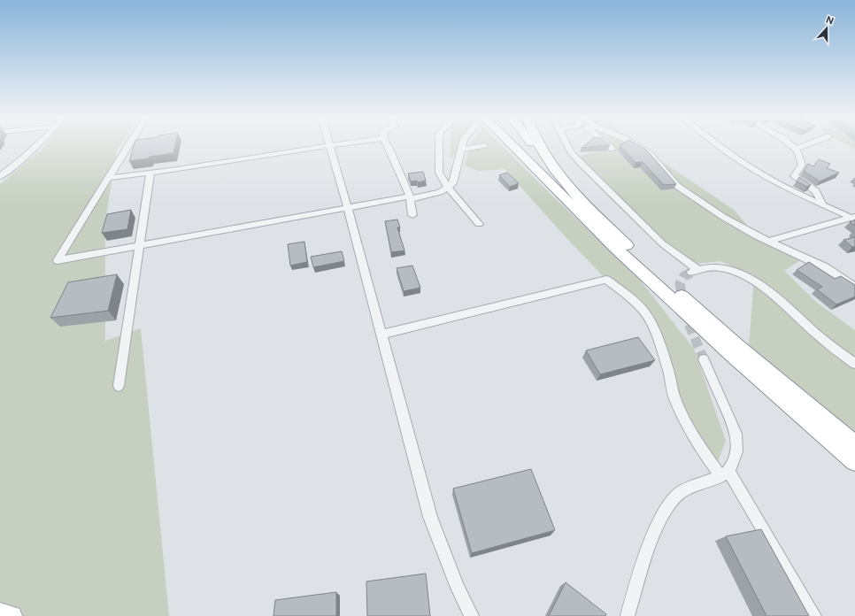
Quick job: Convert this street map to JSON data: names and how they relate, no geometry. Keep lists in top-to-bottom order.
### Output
{
  "north": "top"
}
